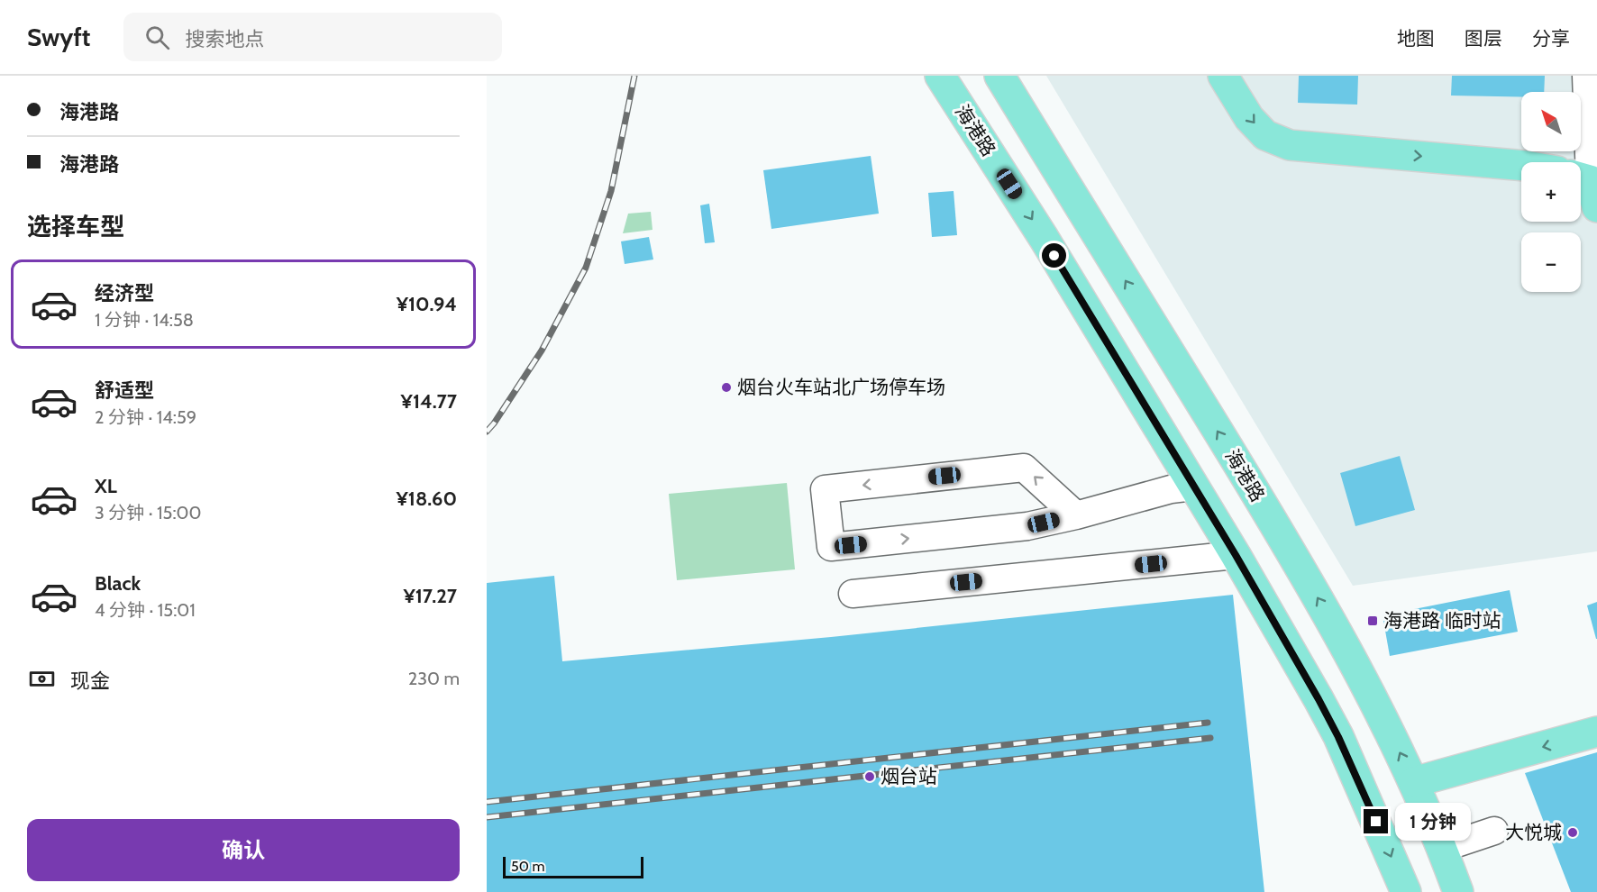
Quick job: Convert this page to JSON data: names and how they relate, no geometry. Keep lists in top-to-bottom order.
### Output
{
  "streets": {
    "main road": ["海港路"]
  },
  "places": {
    "other": ["烟台火车站北广场停车场", "烟台站", "大悦城"],
    "transit": ["海港路 临时站"]
  },
  "scale_bar": "50 m",
  "north": "top left",
  "page": {
    "header": "Swyft",
    "search": "搜索地点",
    "nav": ["地图", "图层", "分享"],
    "banner": ["海港路", "海港路"],
    "map_buttons": ["+", "−"],
    "heading": "选择车型",
    "list": [
      {
        "name": "经济型",
        "note": "1 分钟 · 14:58",
        "value": "¥10.94"
      },
      {
        "name": "舒适型",
        "note": "2 分钟 · 14:59",
        "value": "¥14.77"
      },
      {
        "name": "XL",
        "note": "3 分钟 · 15:00",
        "value": "¥18.60"
      },
      {
        "name": "Black",
        "note": "4 分钟 · 15:01",
        "value": "¥17.27"
      }
    ],
    "pay": ["现金", "230 m"],
    "bubble": "1 分钟",
    "buttons": "确认",
    "scale": "50 m"
  }
}
